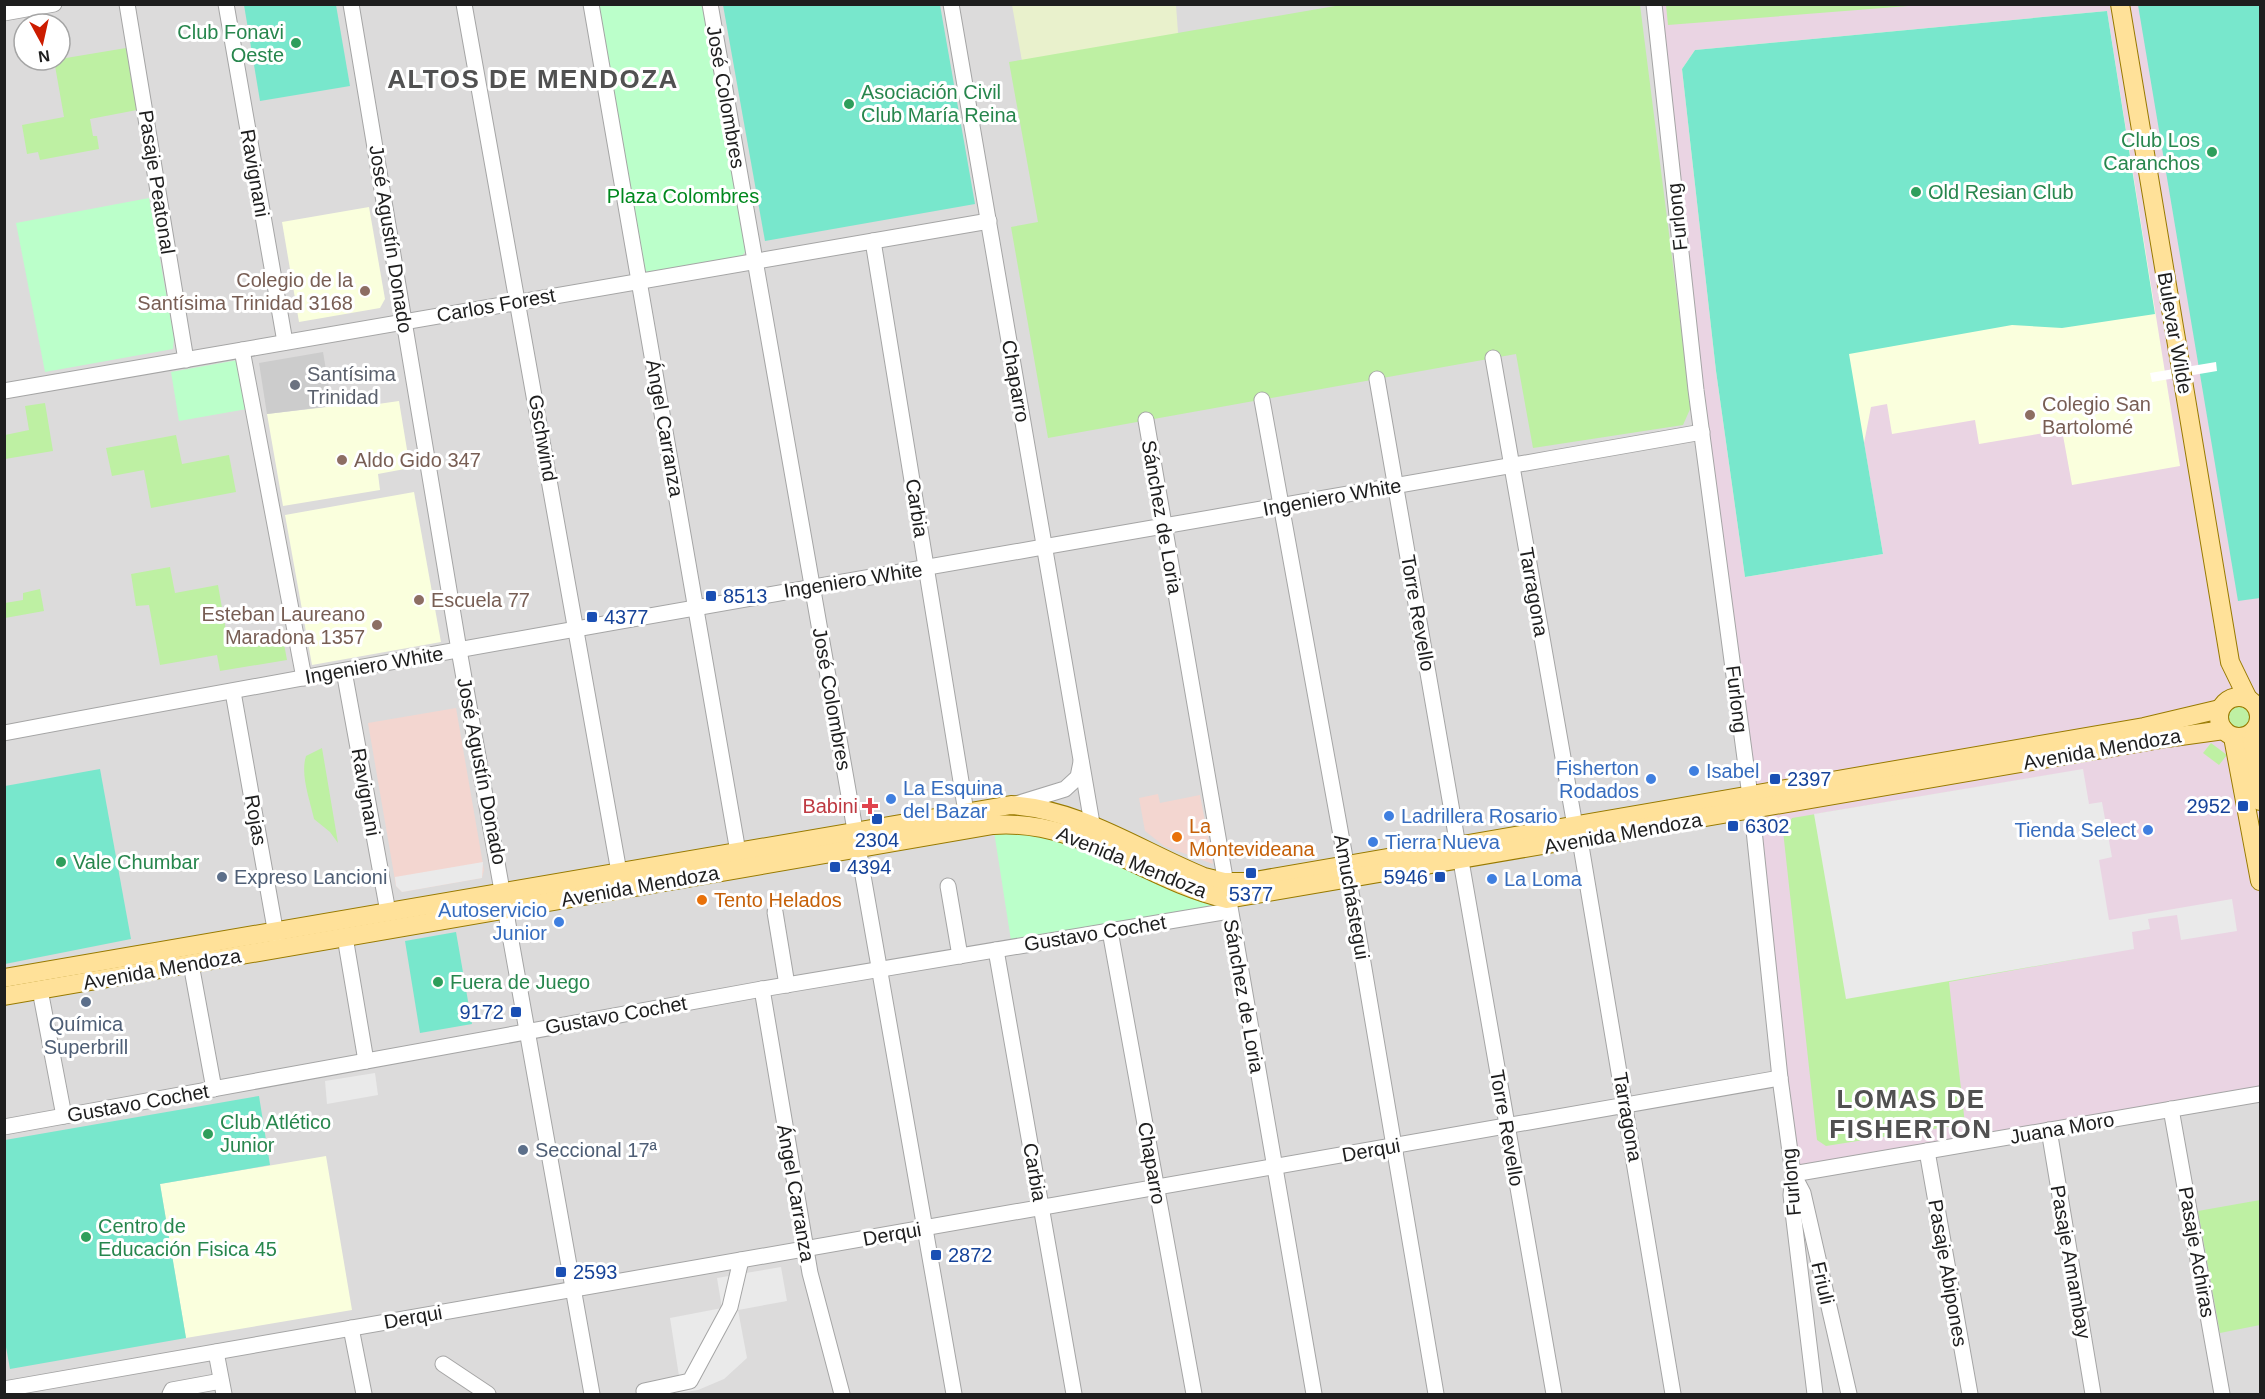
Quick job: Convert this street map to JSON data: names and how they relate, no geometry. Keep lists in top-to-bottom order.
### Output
{
  "streets": {
    "main road": ["Bulevar Wilde", "Avenida Mendoza"],
    "street": [
      "José Colombres",
      "Ravignani",
      "Pasaje Peatonal",
      "Furlong",
      "José Agustín Donado",
      "Carlos Forest",
      "Chaparro",
      "Ángel Carranza",
      "Gschwind",
      "Ingeniero White",
      "Carbia",
      "Sánchez de Loria",
      "Tarragona",
      "Torre Revello",
      "Rojas",
      "Amuchástegui",
      "Gustavo Cochet",
      "Juana Moro",
      "Derqui",
      "Pasaje Achiras",
      "Pasaje Amambay",
      "Pasaje Abipones",
      "Friuli"
    ]
  },
  "crossings": [
    ["José Colombres", "Carlos Forest"],
    ["José Colombres", "Ingeniero White"],
    ["José Colombres", "Avenida Mendoza"],
    ["José Colombres", "Gustavo Cochet"],
    ["José Colombres", "Derqui"],
    ["Ravignani", "Carlos Forest"],
    ["Ravignani", "Ingeniero White"],
    ["Ravignani", "Avenida Mendoza"],
    ["Pasaje Peatonal", "Carlos Forest"],
    ["Furlong", "Ingeniero White"],
    ["Furlong", "Avenida Mendoza"],
    ["Furlong", "Juana Moro"],
    ["Furlong", "Derqui"],
    ["Furlong", "Friuli"],
    ["José Agustín Donado", "Carlos Forest"],
    ["José Agustín Donado", "Ingeniero White"],
    ["José Agustín Donado", "Avenida Mendoza"],
    ["José Agustín Donado", "Gustavo Cochet"],
    ["José Agustín Donado", "Derqui"],
    ["Carlos Forest", "Chaparro"],
    ["Carlos Forest", "Ángel Carranza"],
    ["Carlos Forest", "Gschwind"],
    ["Carlos Forest", "Carbia"],
    ["Bulevar Wilde", "Avenida Mendoza"],
    ["Chaparro", "Ingeniero White"],
    ["Chaparro", "Avenida Mendoza"],
    ["Chaparro", "Gustavo Cochet"],
    ["Chaparro", "Derqui"],
    ["Ángel Carranza", "Ingeniero White"],
    ["Ángel Carranza", "Avenida Mendoza"],
    ["Ángel Carranza", "Gustavo Cochet"],
    ["Ángel Carranza", "Derqui"],
    ["Gschwind", "Ingeniero White"],
    ["Gschwind", "Avenida Mendoza"],
    ["Ingeniero White", "Carbia"],
    ["Ingeniero White", "Sánchez de Loria"],
    ["Ingeniero White", "Tarragona"],
    ["Ingeniero White", "Torre Revello"],
    ["Ingeniero White", "Rojas"],
    ["Ingeniero White", "Amuchástegui"],
    ["Carbia", "Avenida Mendoza"],
    ["Carbia", "Gustavo Cochet"],
    ["Carbia", "Derqui"],
    ["Sánchez de Loria", "Avenida Mendoza"],
    ["Sánchez de Loria", "Gustavo Cochet"],
    ["Sánchez de Loria", "Derqui"],
    ["Tarragona", "Avenida Mendoza"],
    ["Tarragona", "Derqui"],
    ["Torre Revello", "Avenida Mendoza"],
    ["Torre Revello", "Derqui"],
    ["Avenida Mendoza", "Rojas"],
    ["Avenida Mendoza", "Amuchástegui"],
    ["Avenida Mendoza", "Gustavo Cochet"],
    ["Amuchástegui", "Derqui"],
    ["Juana Moro", "Pasaje Achiras"],
    ["Juana Moro", "Pasaje Amambay"],
    ["Juana Moro", "Pasaje Abipones"],
    ["Juana Moro", "Friuli"]
  ],
  "districts": ["ALTOS DE MENDOZA", "LOMAS DE FISHERTON"],
  "parks": ["Plaza Colombres"],
  "places": {
    "other": [
      "Club Fonavi Oeste",
      "Asociación Civil Club María Reina",
      "Club Los Caranchos",
      "Old Resian Club",
      "Colegio de la Santísima Trinidad 3168",
      "Santísima Trinidad",
      "Colegio San Bartolomé",
      "Aldo Gido 347",
      "Escuela 77",
      "Esteban Laureano Maradona 1357",
      "Isabel",
      "Fisherton Rodados",
      "La Esquina del Bazar",
      "Ladrillera Rosario",
      "Tienda Select",
      "La Montevideana",
      "Tierra Nueva",
      "Vale Chumbar",
      "Expreso Lancioni",
      "La Loma",
      "Tento Helados",
      "Autoservicio Junior",
      "Fuera de Juego",
      "Química Superbrill",
      "Club Atlético Junior",
      "Seccional 17ª",
      "Centro de Educación Fisica 45"
    ],
    "transit": [
      "8513",
      "4377",
      "2397",
      "2952",
      "2304",
      "6302",
      "4394",
      "5377",
      "5946",
      "9172",
      "2872",
      "2593"
    ],
    "health": ["Babini"]
  },
  "north": "bottom"
}
